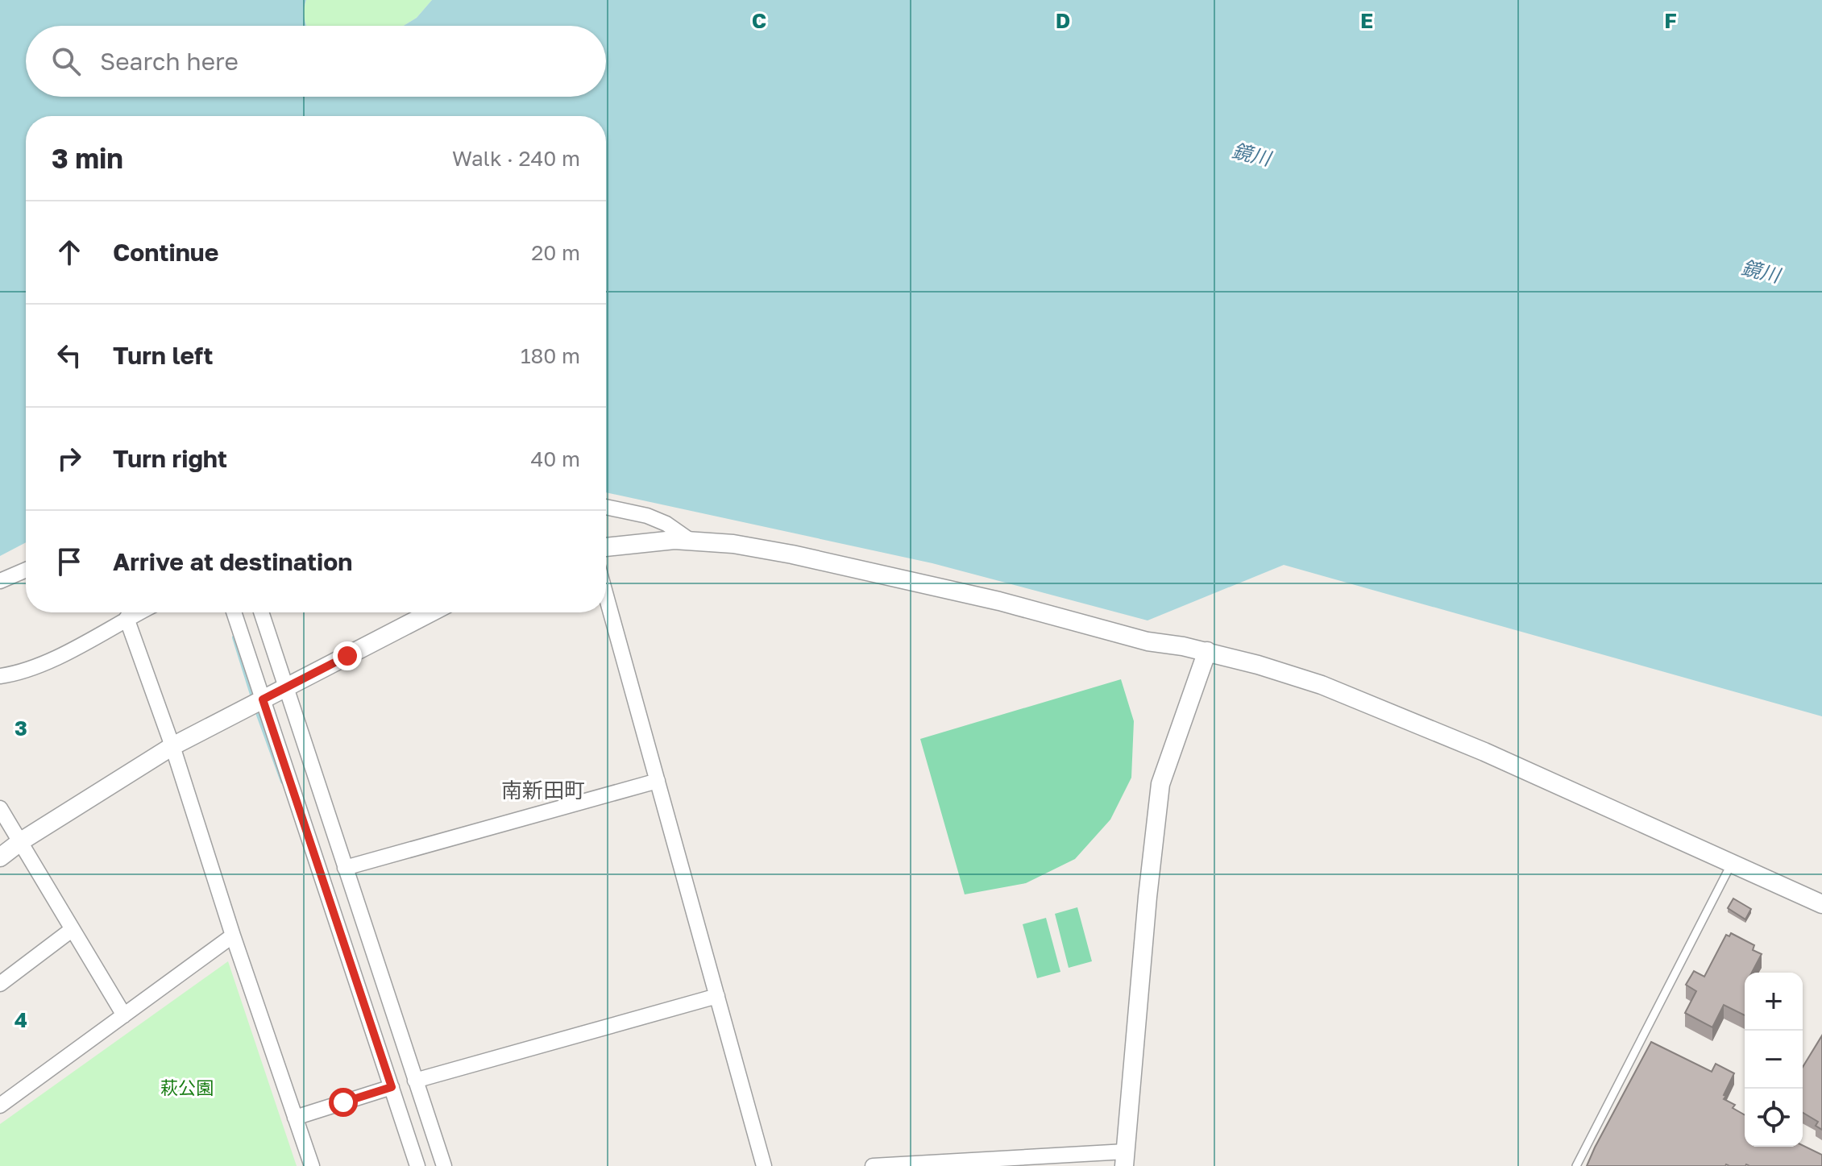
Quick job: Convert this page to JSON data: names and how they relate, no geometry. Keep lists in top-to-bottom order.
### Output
{
  "districts": ["南新田町"],
  "water": ["鏡川"],
  "parks": ["萩公園"],
  "page": {
    "search": "Search here",
    "heading": ["3 min", "Walk · 240 m"],
    "list": [
      ["Continue", "20 m"],
      ["Turn left", "180 m"],
      ["Turn right", "40 m"],
      "Arrive at destination"
    ],
    "map_buttons": ["+", "−"]
  },
  "grid": {
    "columns": [
      "C",
      "D",
      "E",
      "F"
    ],
    "rows": ["3", "4"]
  }
}
